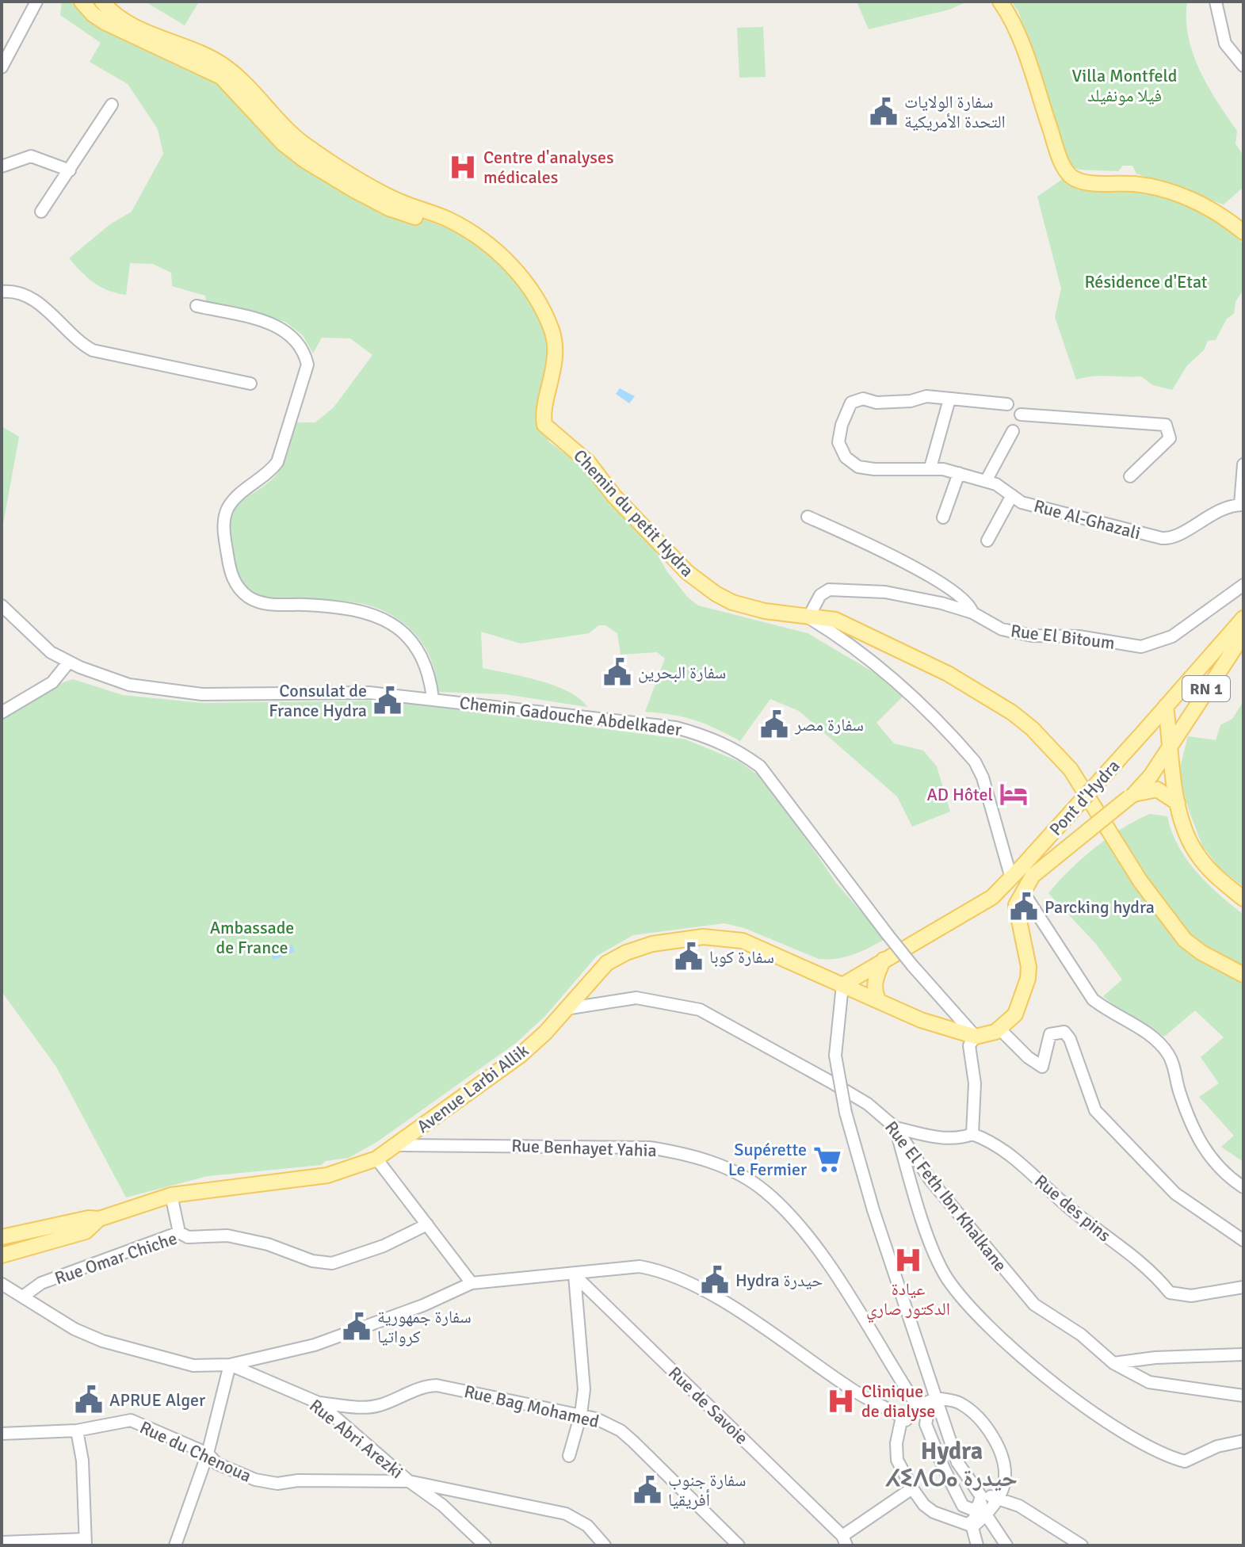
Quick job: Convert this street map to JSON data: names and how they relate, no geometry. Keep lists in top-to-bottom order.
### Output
{
  "streets": {
    "main road": [
      "Chemin du petit Hydra",
      "RN 1",
      "Pont d'Hydra",
      "Avenue Larbi Allik"
    ],
    "street": [
      "Rue Al-Ghazali",
      "Rue El Bitoum",
      "Chemin Gadouche Abdelkader",
      "Rue Benhayet Yahia",
      "Rue El Feth Ibn Khalkane",
      "Rue des pins",
      "Rue Omar Chiche",
      "Rue de Savoie",
      "Rue Bag Mohamed",
      "Rue Abri Arezki",
      "Rue du Chenoua"
    ]
  },
  "crossings": [
    ["Chemin du petit Hydra", "Rue El Bitoum"],
    ["Chemin du petit Hydra", "Pont d'Hydra"],
    ["RN 1", "Pont d'Hydra"],
    ["Avenue Larbi Allik", "Rue Benhayet Yahia"],
    ["Avenue Larbi Allik", "Rue El Feth Ibn Khalkane"],
    ["Rue Omar Chiche", "Rue Abri Arezki"],
    ["Rue Bag Mohamed", "Rue Abri Arezki"],
    ["Rue Abri Arezki", "Rue du Chenoua"]
  ],
  "districts": ["Hydra ⵃⵉⴷⵔⴰ حيدرة"],
  "parks": ["Villa Montfeld فيلا مونفيلد", "Résidence d'Etat", "Ambassade de France"],
  "places": {
    "public building": [
      "سفارة الولايات التحدة الأمريكية",
      "سفارة البحرين",
      "Consulat de France Hydra",
      "سفارة مصر",
      "Parcking hydra",
      "سفارة كوبا",
      "Hydra حيدرة",
      "سفارة جمهورية كرواتيا",
      "APRUE Alger",
      "سفارة جنوب أفريقيا"
    ],
    "hospital": ["Centre d'analyses médicales", "عيادة الدكتور صاري", "Clinique de dialyse"],
    "hotel": ["AD Hôtel"],
    "supermarket": ["Supérette Le Fermier"]
  }
}
